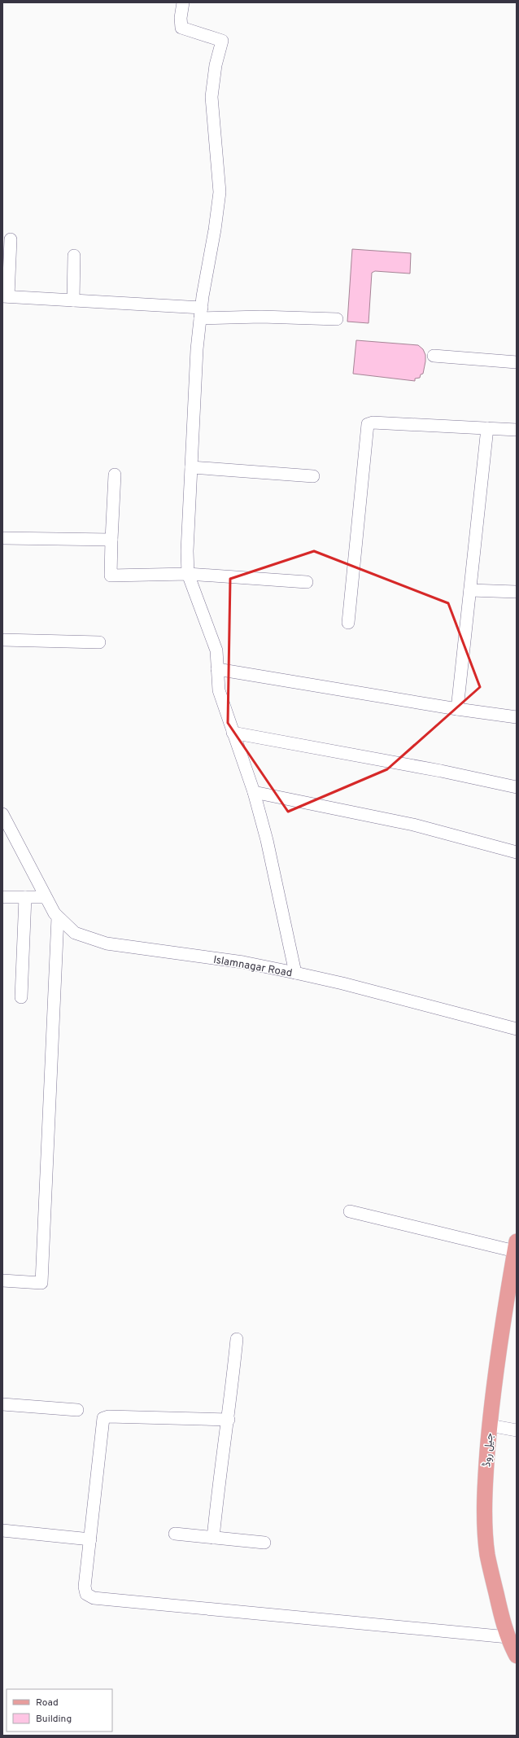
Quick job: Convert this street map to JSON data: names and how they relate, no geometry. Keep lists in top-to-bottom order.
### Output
{
  "streets": {
    "main road": ["جیل روڈ"],
    "street": ["Islamnagar Road"]
  },
  "legend": ["Road", "Building"]
}
